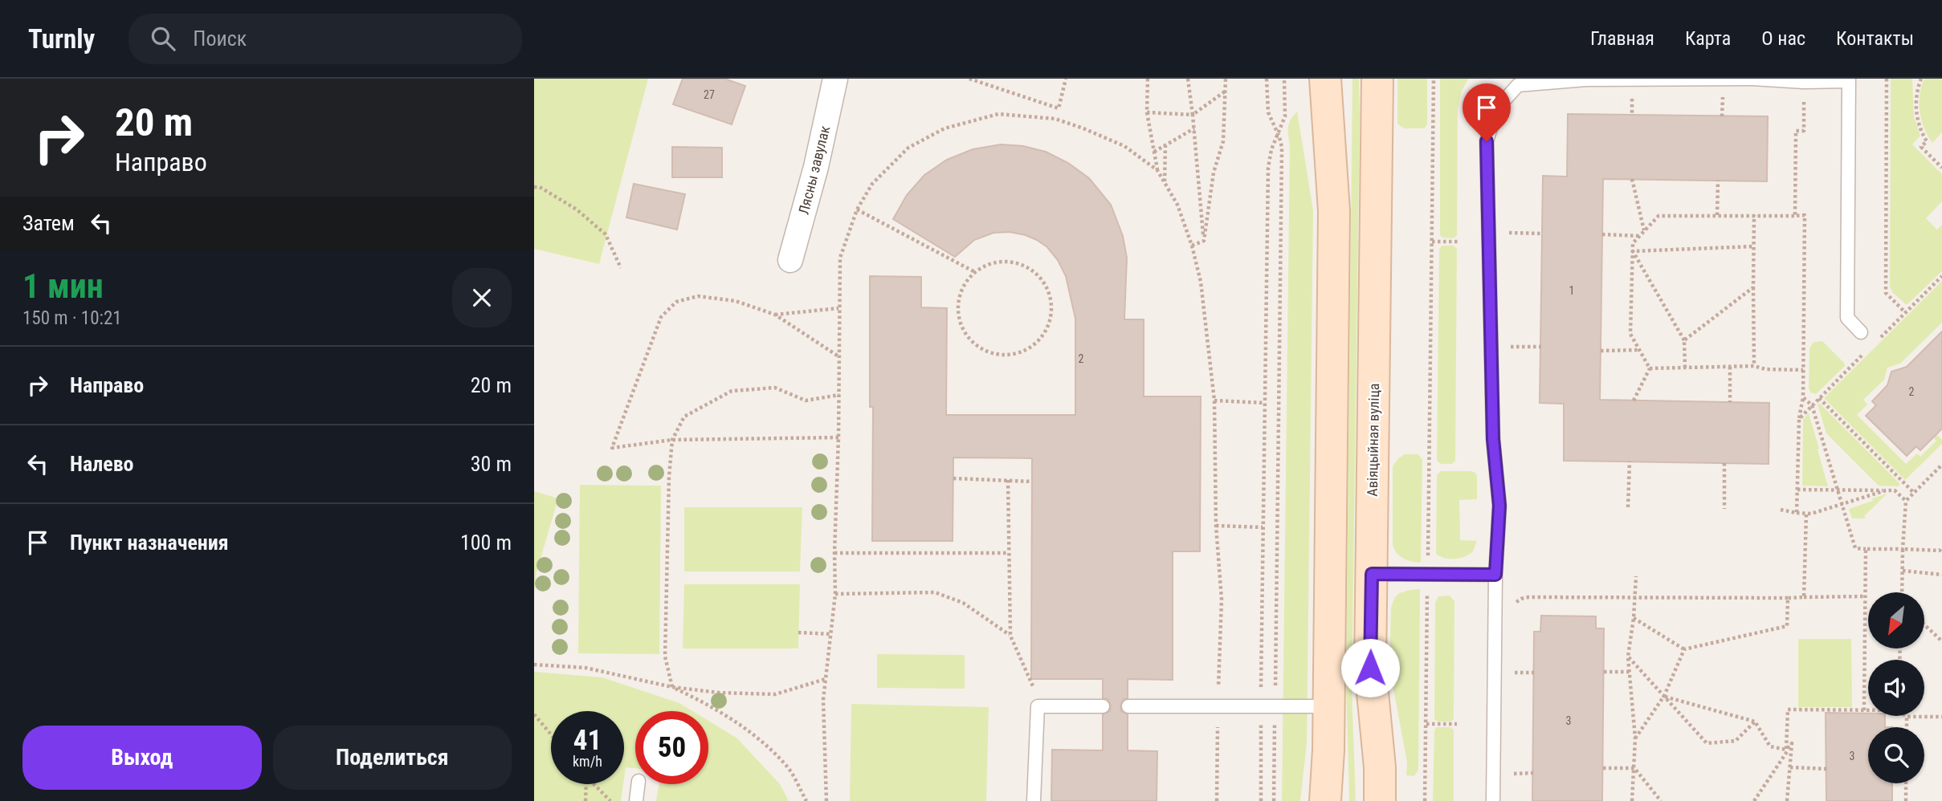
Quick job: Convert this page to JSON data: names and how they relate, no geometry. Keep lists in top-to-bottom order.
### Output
{
  "streets": {
    "main road": ["Авіяцыйная вуліца"],
    "street": ["Лясны завулак"]
  },
  "house_numbers": [
    "27",
    "1",
    "2",
    "2",
    "3",
    "3"
  ],
  "north": "bottom left",
  "page": {
    "header": "Turnly",
    "search": "Поиск",
    "nav": [
      "Главная",
      "Карта",
      "О нас",
      "Контакты"
    ],
    "turn": ["20 m", "Направо"],
    "then": "Затем",
    "heading": ["1 мин", "150 m · 10:21"],
    "list": [
      {
        "name": "Направо",
        "value": "20 m"
      },
      {
        "name": "Налево",
        "value": "30 m"
      },
      {
        "name": "Пункт назначения",
        "value": "100 m"
      }
    ],
    "speed": "41 km/h",
    "limit": "50",
    "buttons": ["Выход", "Поделиться"]
  }
}
